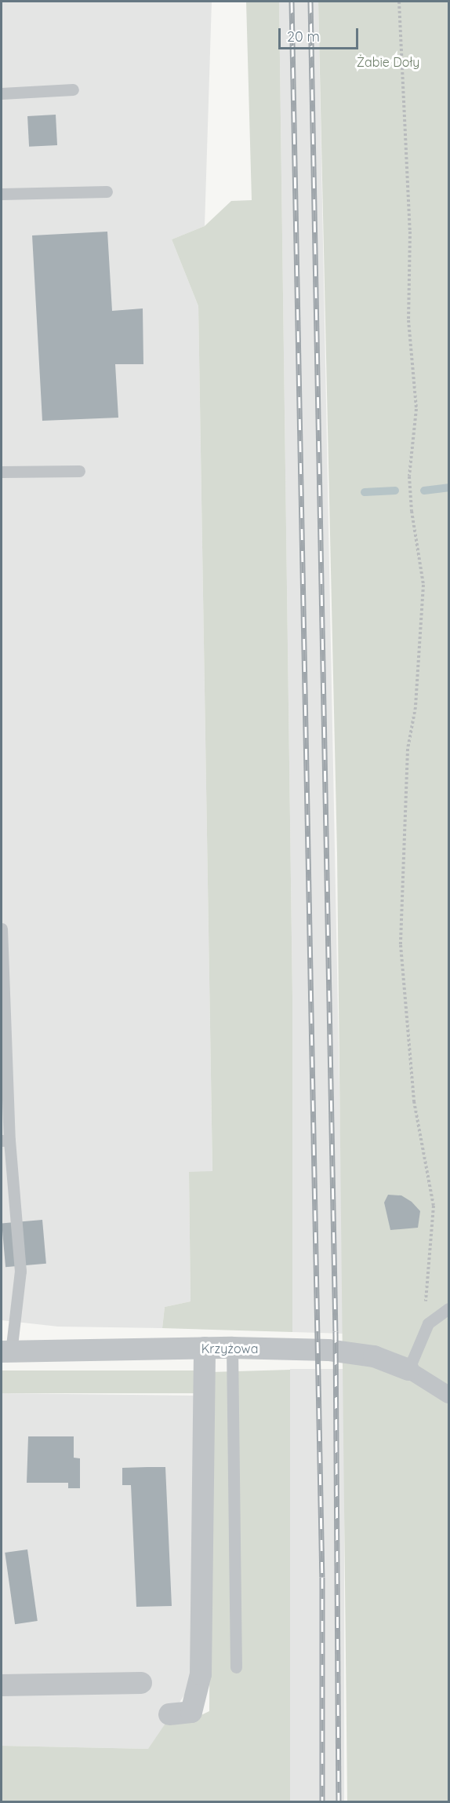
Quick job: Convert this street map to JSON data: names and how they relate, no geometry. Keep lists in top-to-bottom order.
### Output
{
  "streets": {
    "street": ["Krzyżowa"]
  },
  "parks": ["Żabie Doły"],
  "scale_bar": "20 m"
}
